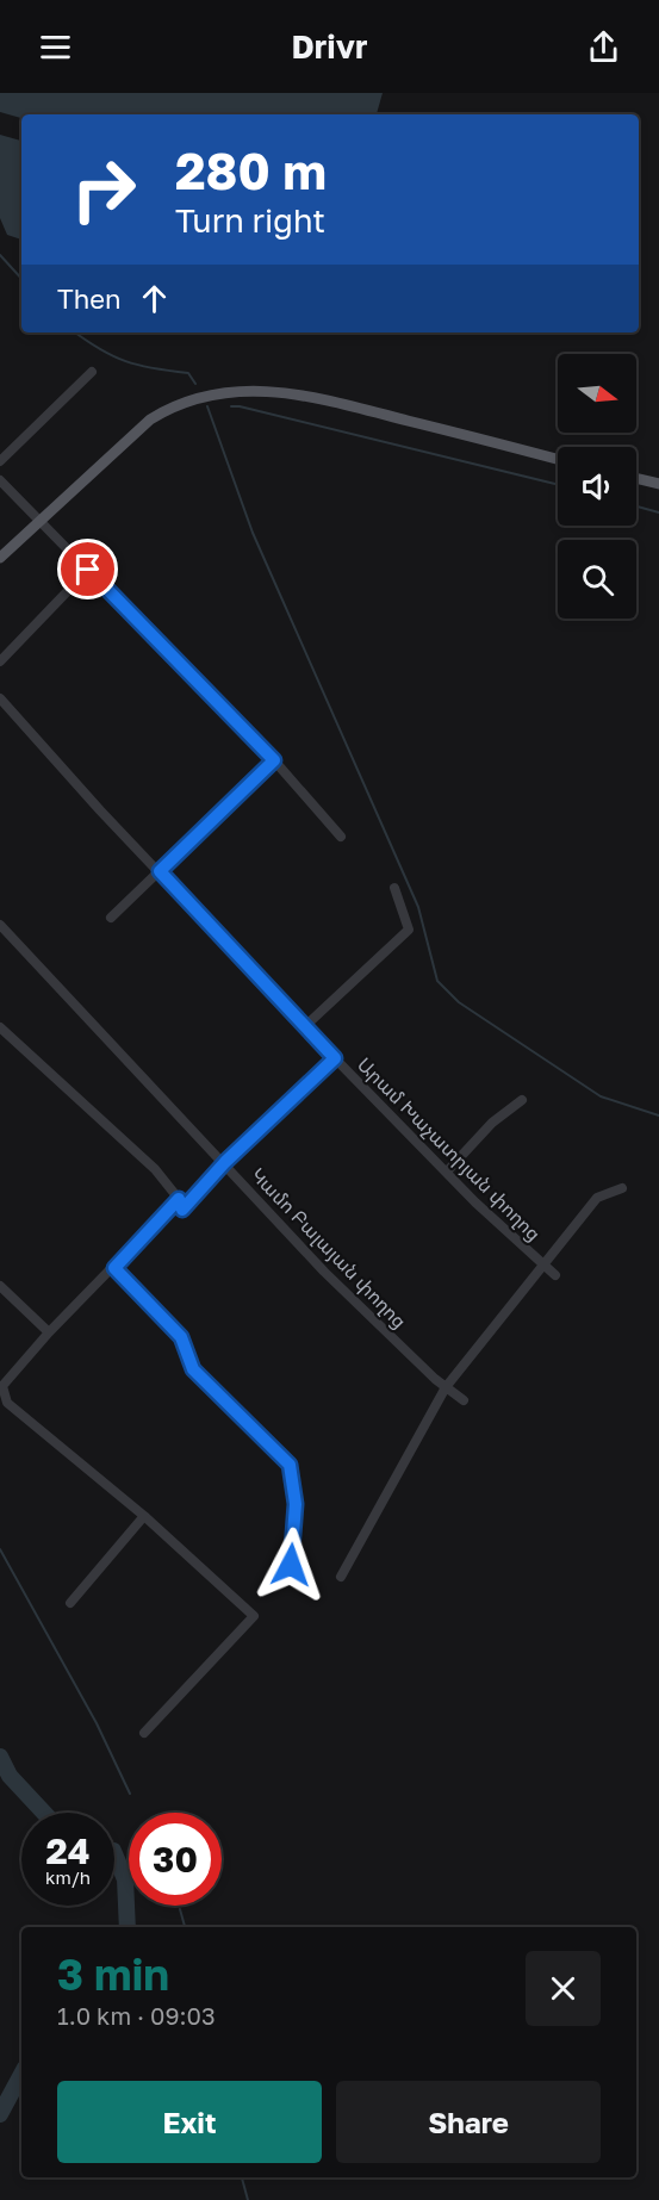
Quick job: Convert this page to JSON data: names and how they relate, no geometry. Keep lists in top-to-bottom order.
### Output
{
  "streets": {
    "street": ["Արամ Խաչատրյան փողոց", "Կամո Բալայան փողոց"]
  },
  "north": "right",
  "page": {
    "header": "Drivr",
    "turn": ["280 m", "Turn right"],
    "then": "Then",
    "speed": "24 km/h",
    "limit": "30",
    "heading": ["3 min", "1.0 km · 09:03"],
    "buttons": ["Exit", "Share"]
  }
}
